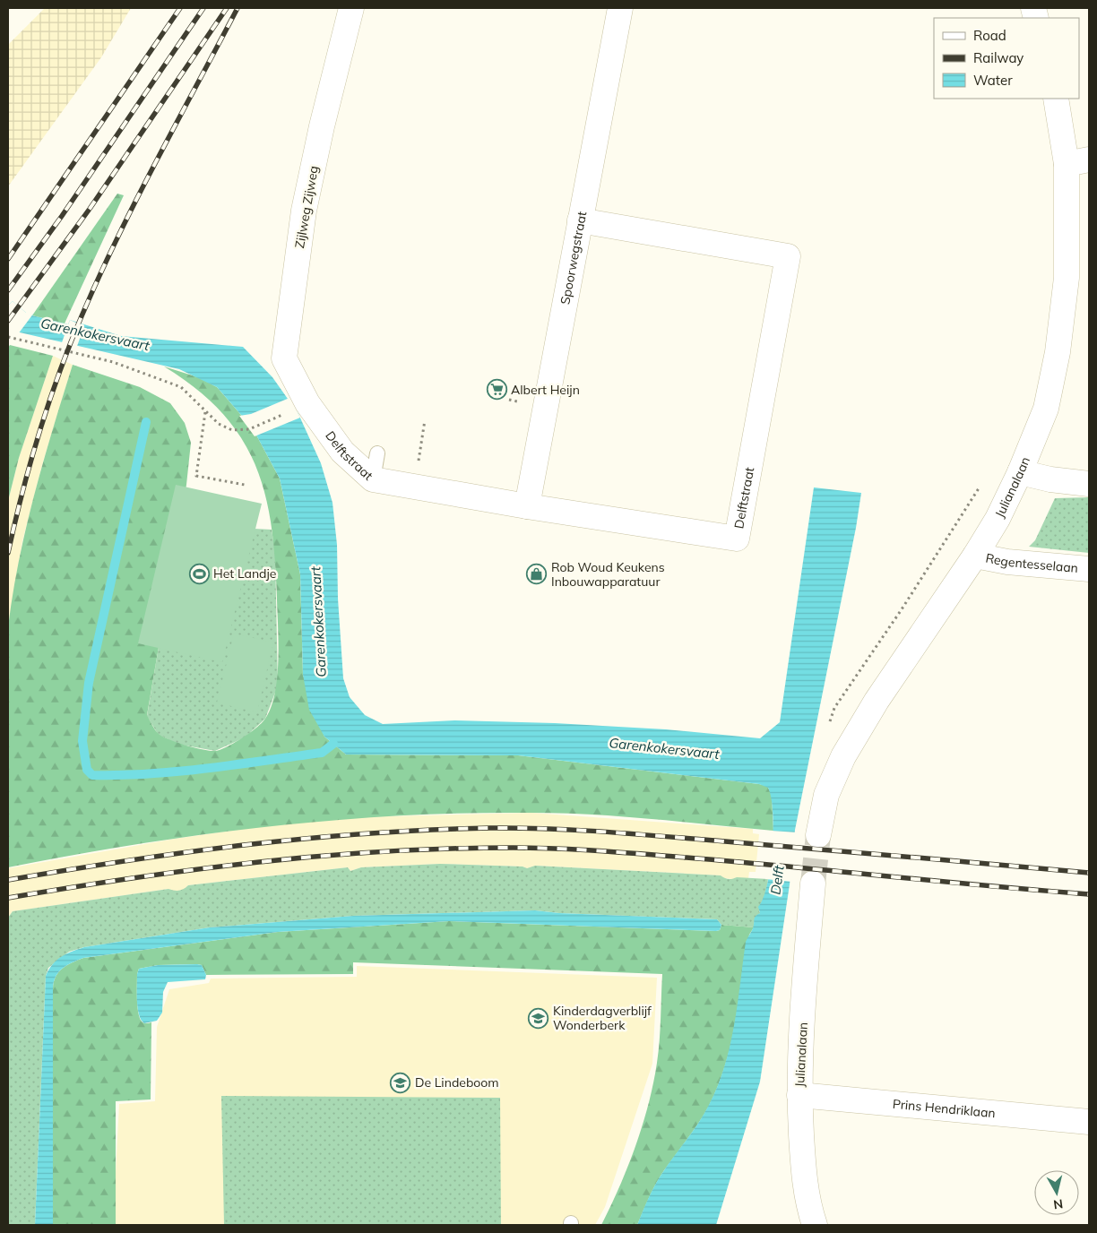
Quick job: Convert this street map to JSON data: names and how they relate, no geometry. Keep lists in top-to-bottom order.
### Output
{
  "streets": {
    "street": [
      "Zijlweg Zijweg",
      "Spoorwegstraat",
      "Delftstraat",
      "Julianalaan",
      "Regentesselaan",
      "Prins Hendriklaan"
    ]
  },
  "crossings": [
    ["Zijlweg Zijweg", "Delftstraat"],
    ["Spoorwegstraat", "Delftstraat"],
    ["Julianalaan", "Regentesselaan"],
    ["Julianalaan", "Prins Hendriklaan"]
  ],
  "water": ["Garenkokersvaart", "Delft"],
  "places": {
    "supermarket": ["Albert Heijn"],
    "sports": ["Het Landje"],
    "shop": ["Rob Woud Keukens Inbouwapparatuur"],
    "school or university": ["Kinderdagverblijf Wonderberk", "De Lindeboom"]
  },
  "legend": ["Road", "Railway", "Water"],
  "north": "bottom"
}
